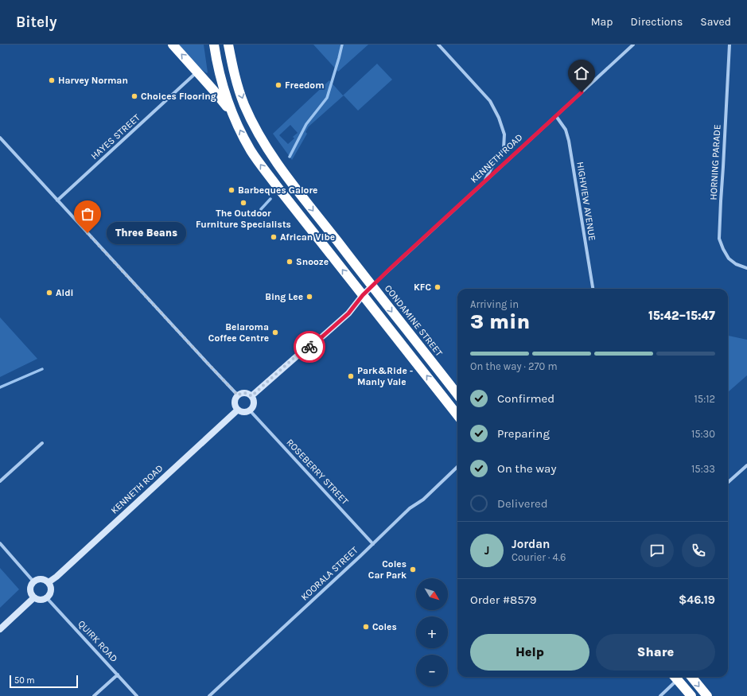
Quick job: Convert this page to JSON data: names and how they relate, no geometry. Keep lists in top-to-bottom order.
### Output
{
  "streets": {
    "highway": ["CONDAMINE STREET"],
    "main road": ["KENNETH ROAD"],
    "street": [
      "HAYES STREET",
      "HORNING PARADE",
      "HIGHVIEW AVENUE",
      "ROSEBERRY STREET",
      "KOORALA STREET",
      "QUIRK ROAD"
    ]
  },
  "crossings": [
    ["KENNETH ROAD", "HIGHVIEW AVENUE"],
    ["KENNETH ROAD", "CONDAMINE STREET"],
    ["KENNETH ROAD", "ROSEBERRY STREET"],
    ["KENNETH ROAD", "QUIRK ROAD"],
    ["ROSEBERRY STREET", "KOORALA STREET"]
  ],
  "places": [
    "Harvey Norman",
    "Freedom",
    "Choices Flooring",
    "Barbeques Galore",
    "The Outdoor Furniture Specialists",
    "Three Beans",
    "African Vibe",
    "Snooze",
    "KFC",
    "Aldi",
    "Bing Lee",
    "Belaroma Coffee Centre",
    "Park&Ride - Manly Vale",
    "Coles Car Park",
    "Coles"
  ],
  "scale_bar": "50 m",
  "north": "bottom right",
  "page": {
    "header": "Bitely",
    "nav": ["Map", "Directions", "Saved"],
    "bubble": "Three Beans",
    "heading": ["3 min", "Arriving in", "15:42–15:47"],
    "panel": [
      "Jordan",
      "Courier · 4.6",
      "Order #8579",
      "$46.19"
    ],
    "bar": "On the way · 270 m",
    "list": [
      ["Confirmed", "15:12"],
      ["Preparing", "15:30"],
      ["On the way", "15:33"],
      "Delivered"
    ],
    "round": "J",
    "map_buttons": ["+", "−"],
    "buttons": ["Help", "Share"],
    "scale": "50 m"
  }
}
